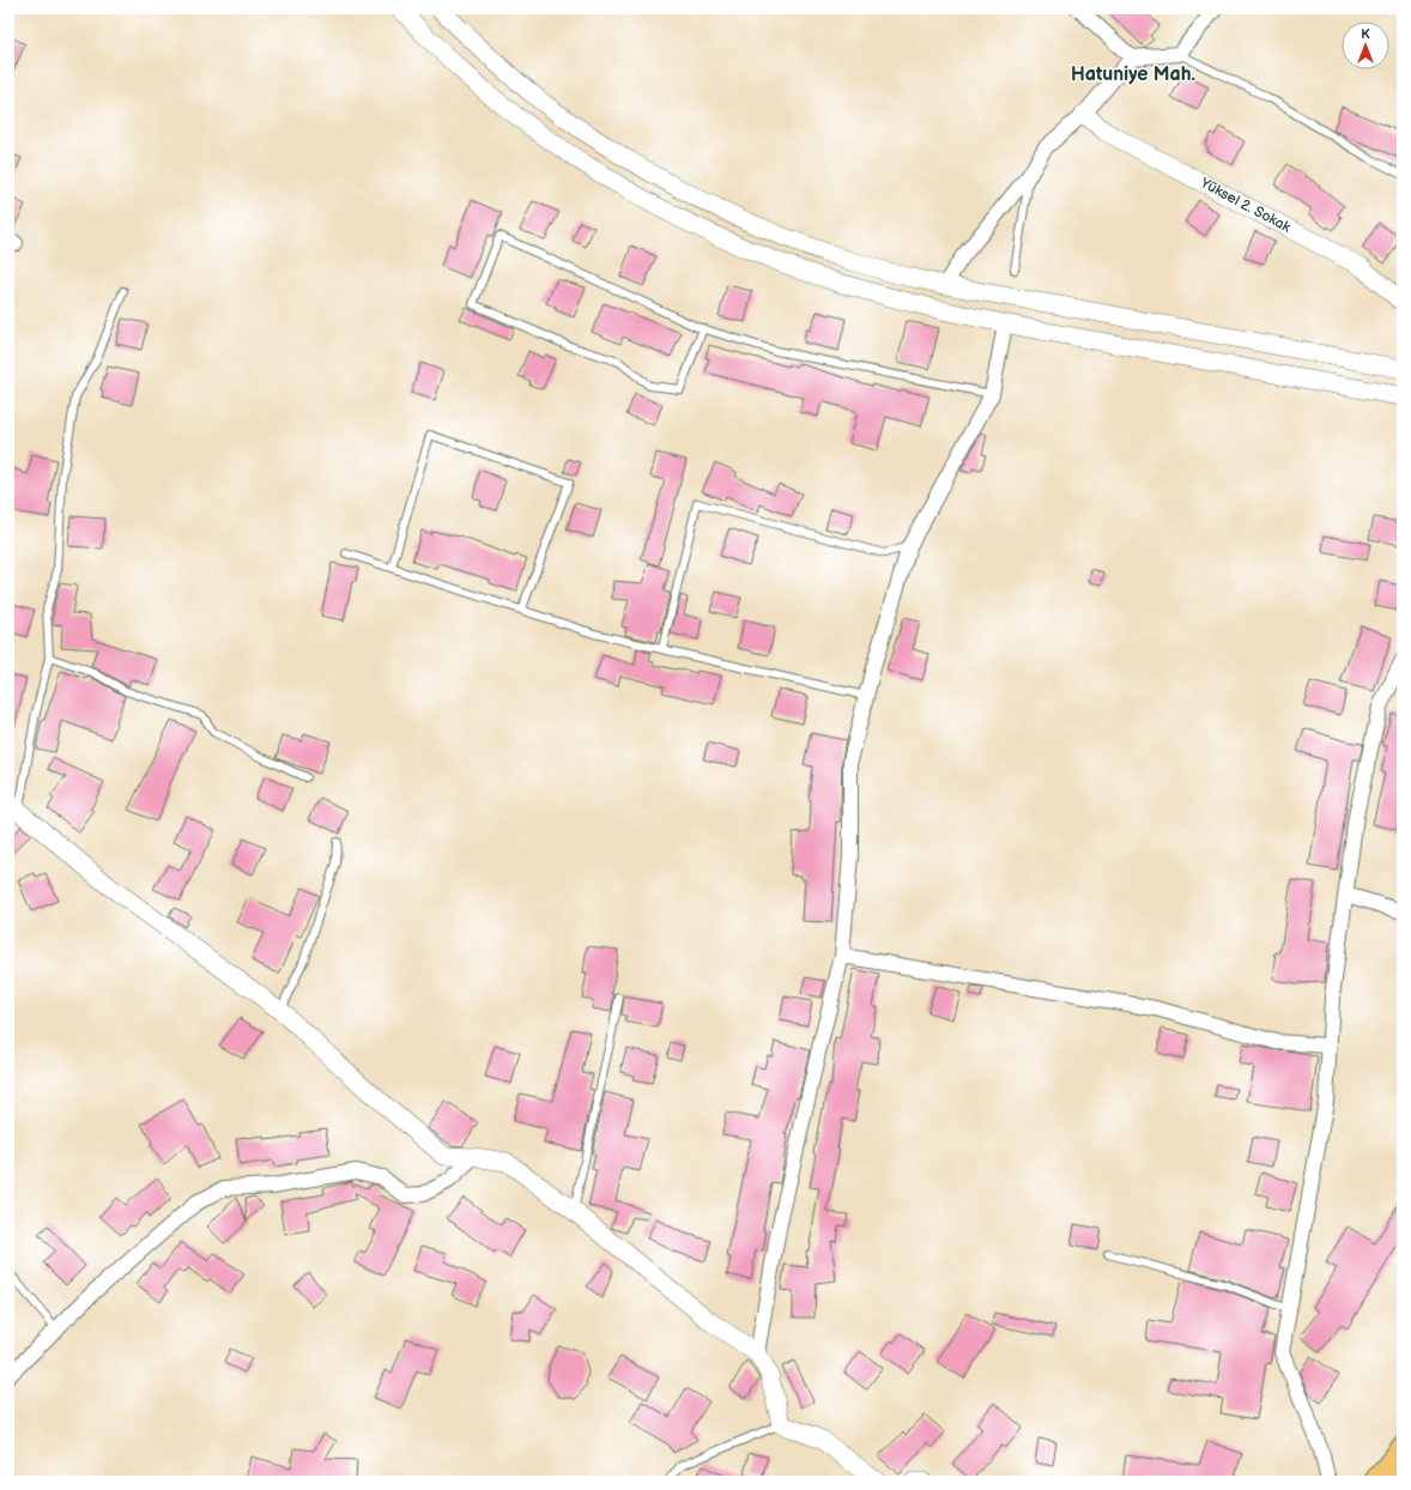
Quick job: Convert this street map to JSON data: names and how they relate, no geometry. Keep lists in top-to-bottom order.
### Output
{
  "streets": {
    "street": ["Yüksel 2. Sokak"]
  },
  "districts": ["Hatuniye Mah."],
  "north": "top"
}
